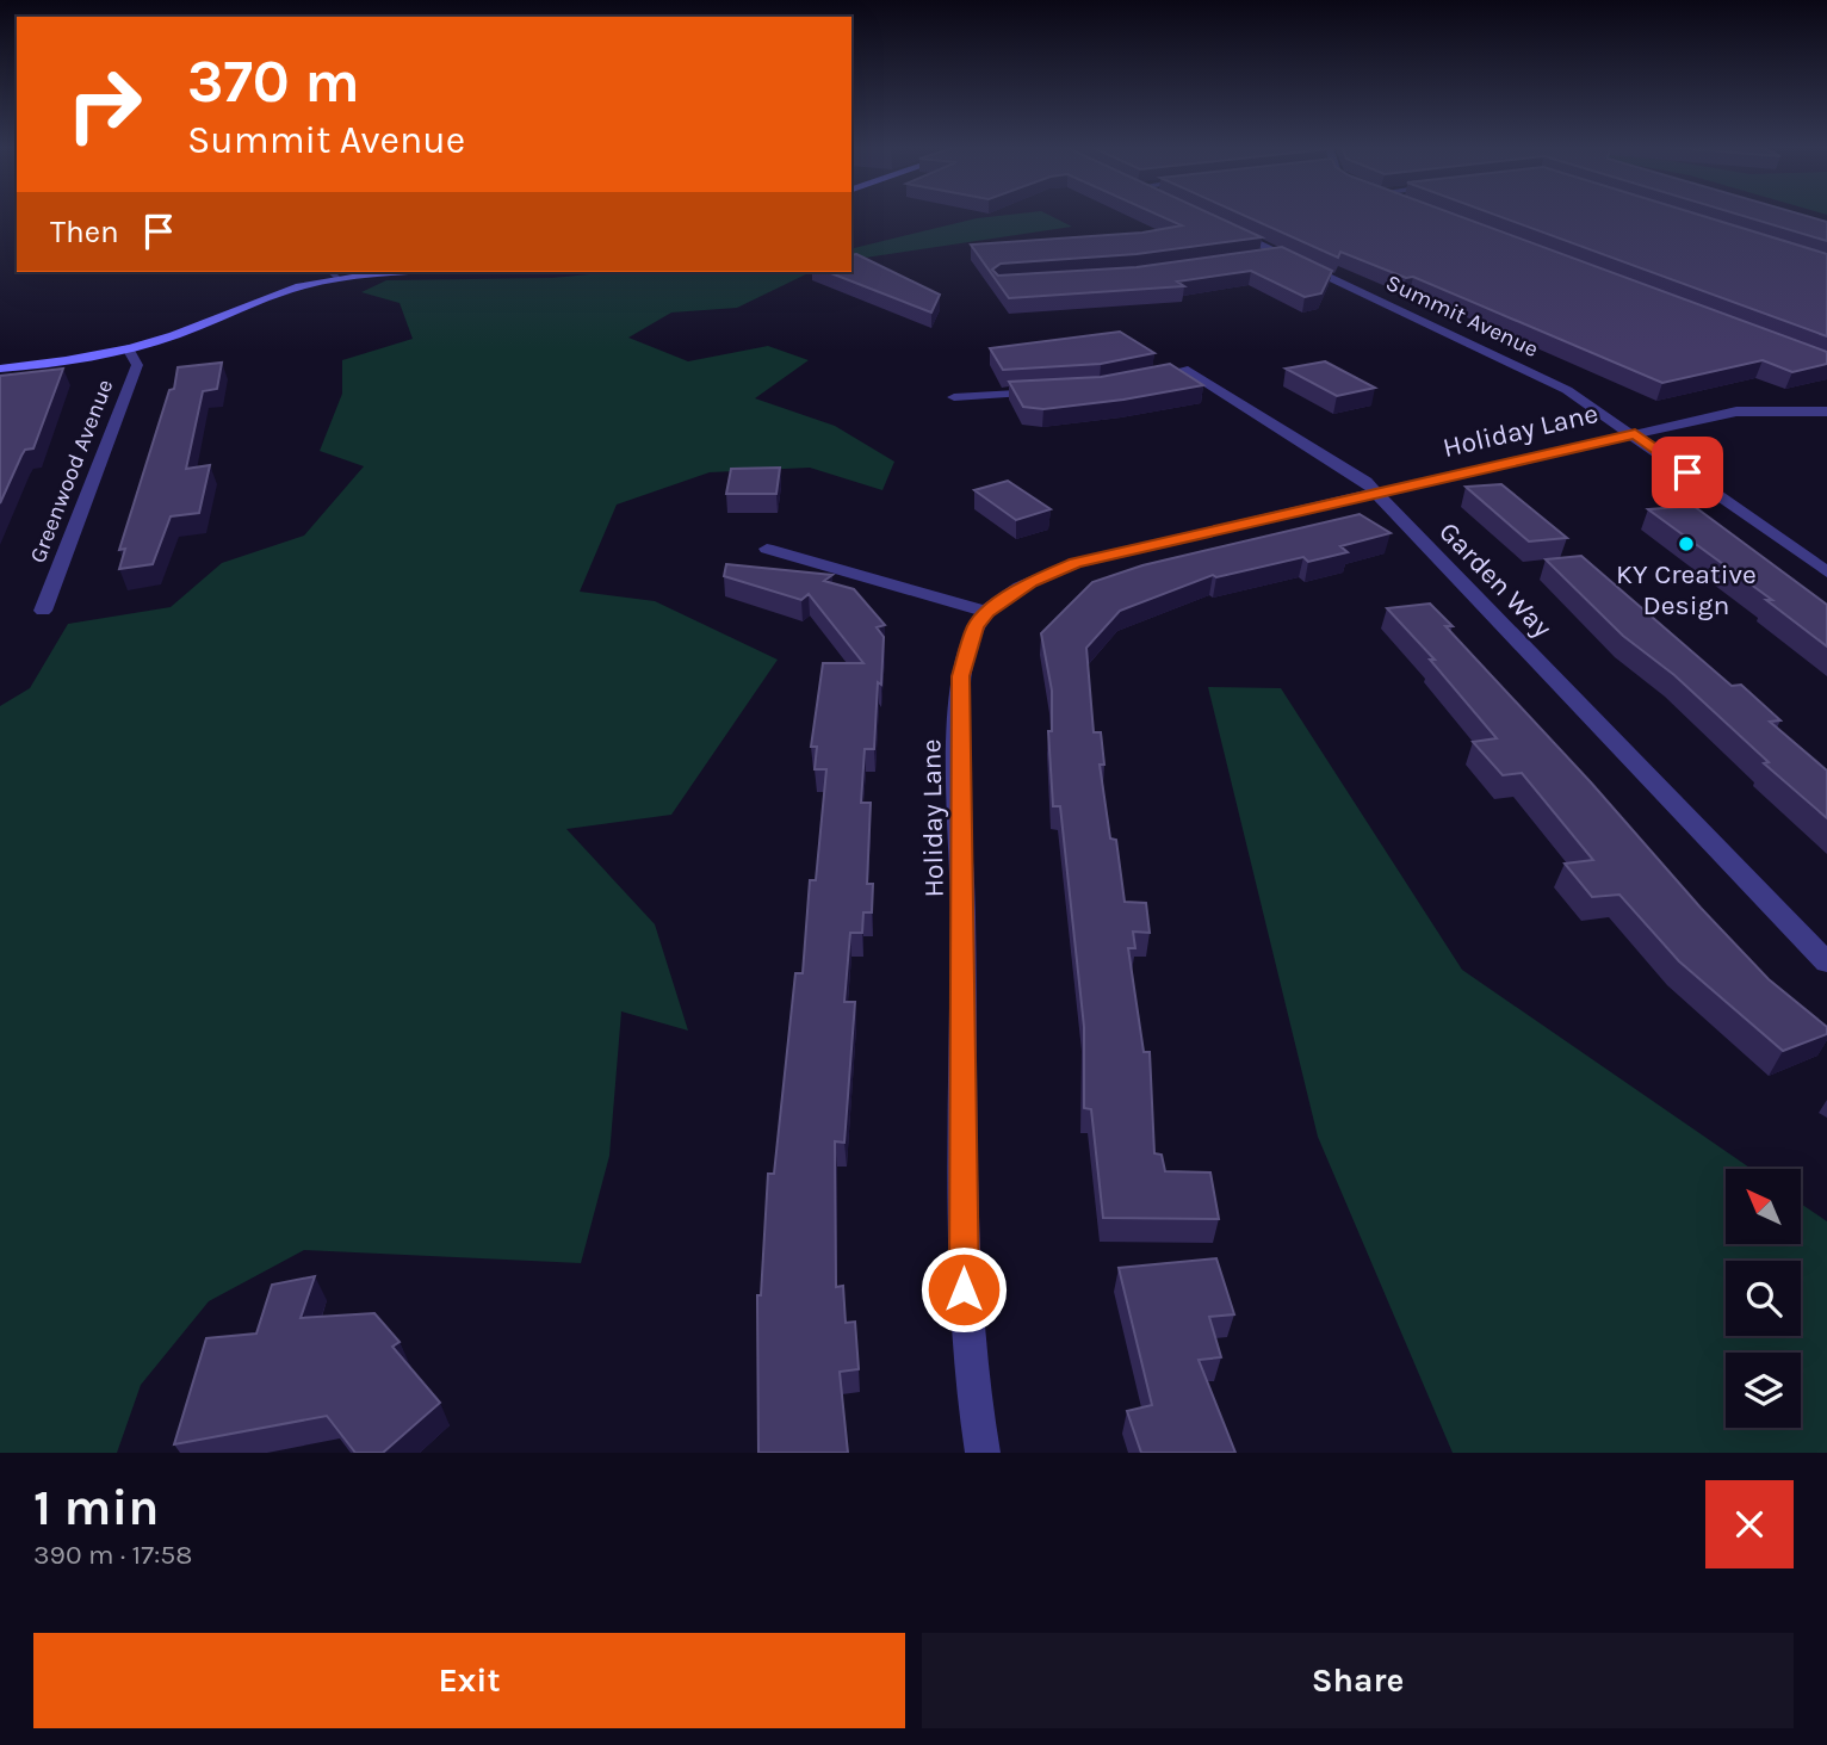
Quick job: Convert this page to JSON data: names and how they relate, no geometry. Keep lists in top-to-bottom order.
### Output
{
  "streets": {
    "street": [
      "Summit Avenue",
      "Holiday Lane",
      "Greenwood Avenue",
      "Garden Way"
    ]
  },
  "crossings": [
    ["Summit Avenue", "Holiday Lane"],
    ["Holiday Lane", "Garden Way"]
  ],
  "places": ["KY Creative Design"],
  "north": "top left",
  "page": {
    "turn": ["370 m", "Summit Avenue"],
    "then": "Then",
    "heading": ["1 min", "390 m · 17:58"],
    "buttons": ["Exit", "Share"]
  }
}
